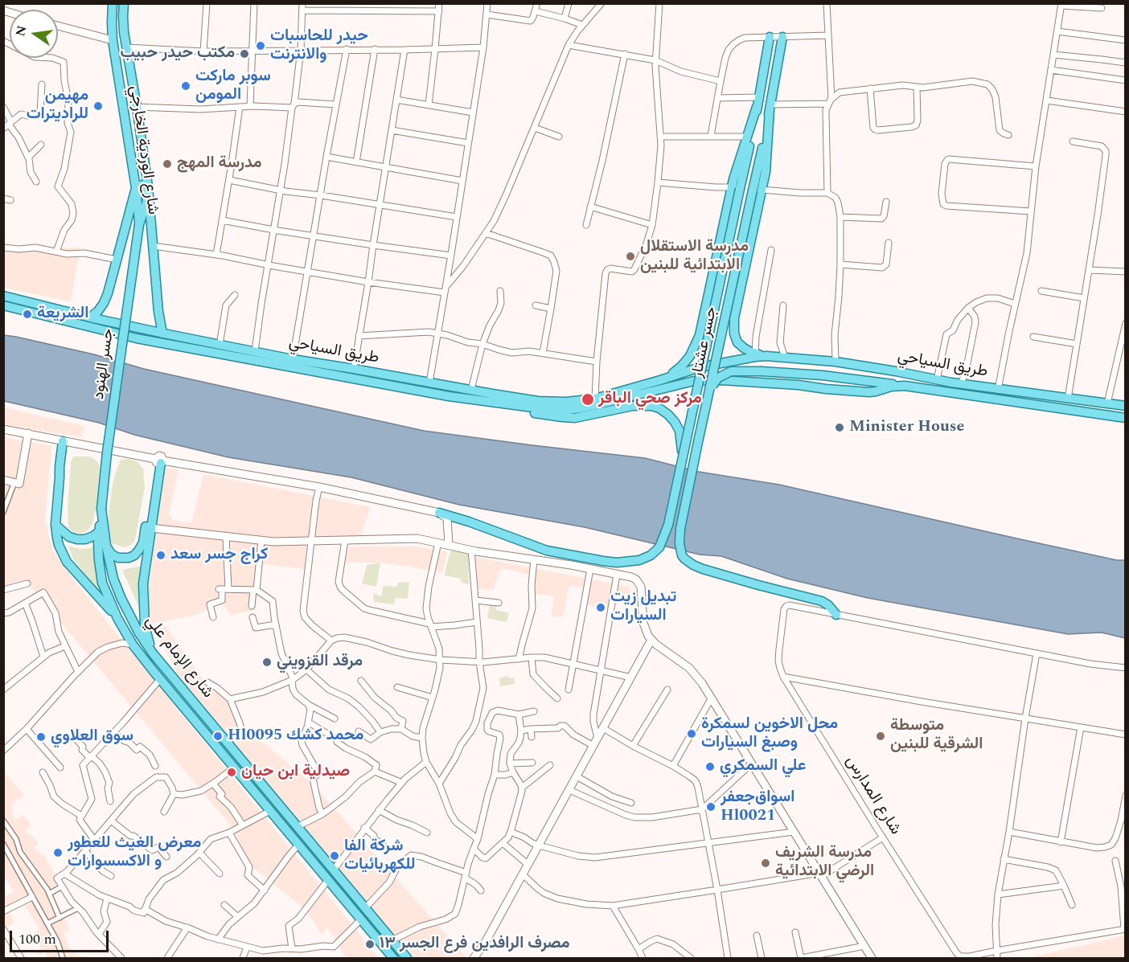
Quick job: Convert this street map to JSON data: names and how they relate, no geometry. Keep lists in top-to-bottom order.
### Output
{
  "streets": {
    "main road": [
      "شارع الوردية الخارجي",
      "جسر عشتار",
      "طريق السياحي",
      "جسر الهنود",
      "شارع الإمام علي"
    ],
    "street": ["شارع المدارس"]
  },
  "crossings": [
    ["شارع الوردية الخارجي", "جسر الهنود"],
    ["جسر عشتار", "شارع المدارس"],
    ["جسر الهنود", "شارع الإمام علي"]
  ],
  "places": [
    "حيدر للحاسبات والانترنت",
    "مكتب حيدر حبيب",
    "سوبر ماركت المومن",
    "مهيمن للراديترات",
    "مدرسة المهج",
    "مدرسة الاستقلال الابتدائية للبنين",
    "الشريعة",
    "مركز صحي الباقر",
    "Minister House",
    "كراج جسر سعد",
    "تبديل زيت السيارات",
    "مرقد القزويني",
    "محل الاخوين لسمكرة وصبغ السيارات",
    "Hl0095 محمد كشك",
    "متوسطة الشرقية للبنين",
    "سوق العلاوي",
    "علي السمكري",
    "صيدلية ابن حيان",
    "اسواق‌جعفر Hl0021",
    "معرض الغيث للعطور و الاكسسوارات",
    "شركة الفا للكهربائيات",
    "مدرسة الشريف الرضي الابتدائية",
    "مصرف الرافدين فرع الجسر ١٣"
  ],
  "scale_bar": "100 m",
  "north": "left"
}
